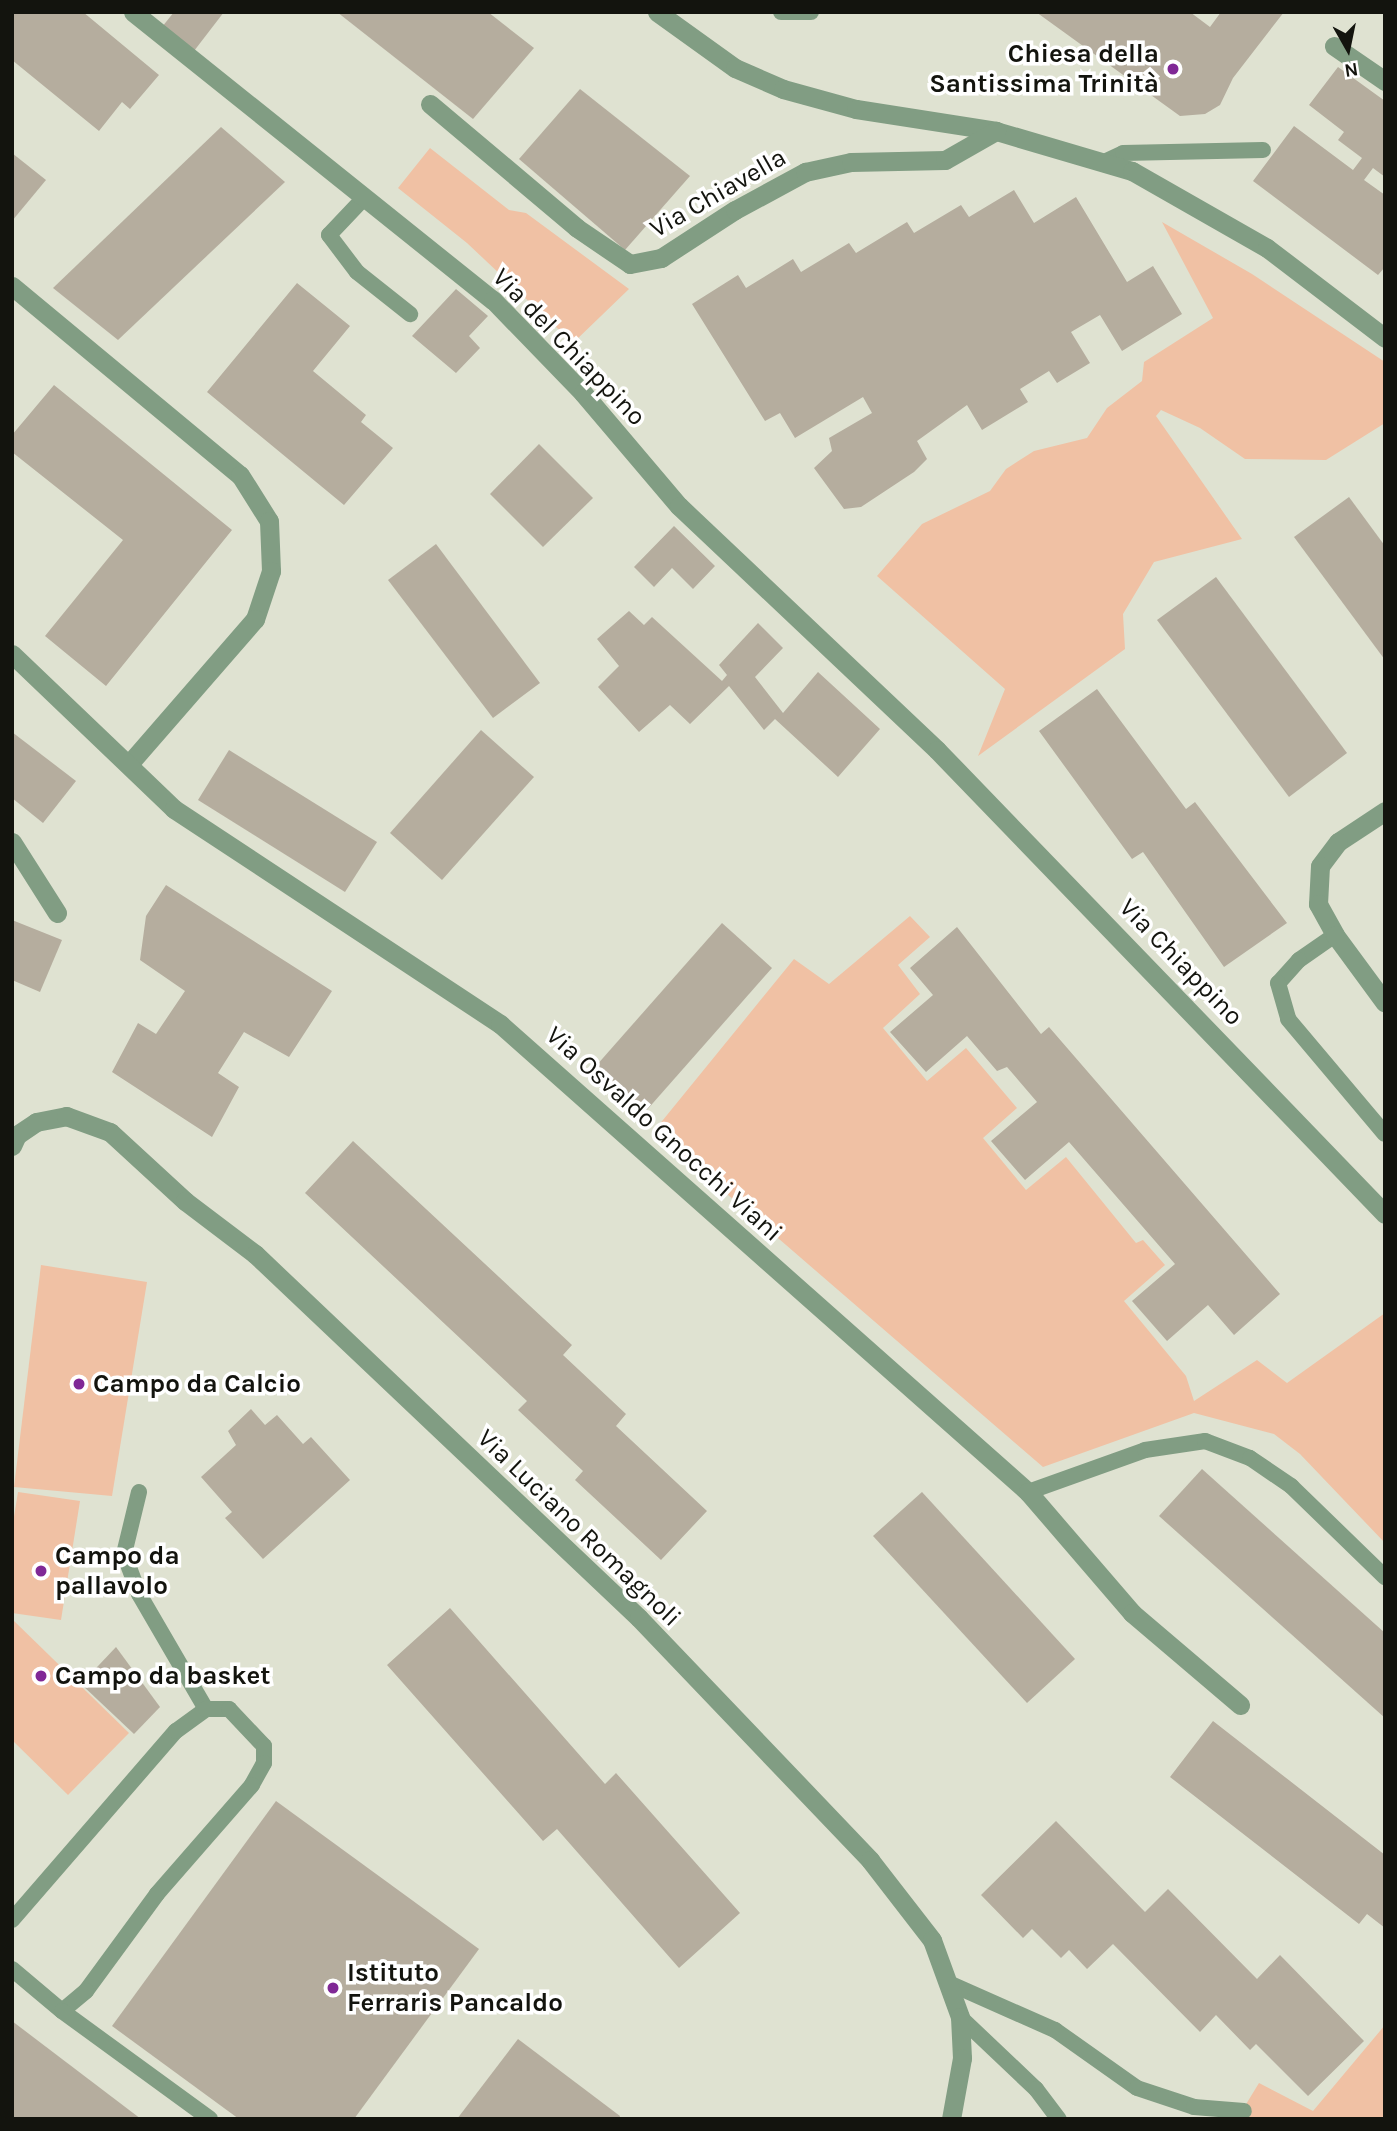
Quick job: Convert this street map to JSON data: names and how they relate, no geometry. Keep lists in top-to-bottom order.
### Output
{
  "streets": {
    "street": [
      "Via Chiavella",
      "Via del Chiappino",
      "Via Chiappino",
      "Via Osvaldo Gnocchi Viani",
      "Via Luciano Romagnoli"
    ]
  },
  "crossings": [
    ["Via del Chiappino", "Via Chiappino"]
  ],
  "places": [
    "Chiesa della Santissima Trinità",
    "Campo da Calcio",
    "Campo da pallavolo",
    "Campo da basket",
    "Istituto Ferraris Pancaldo"
  ],
  "north": "bottom"
}
